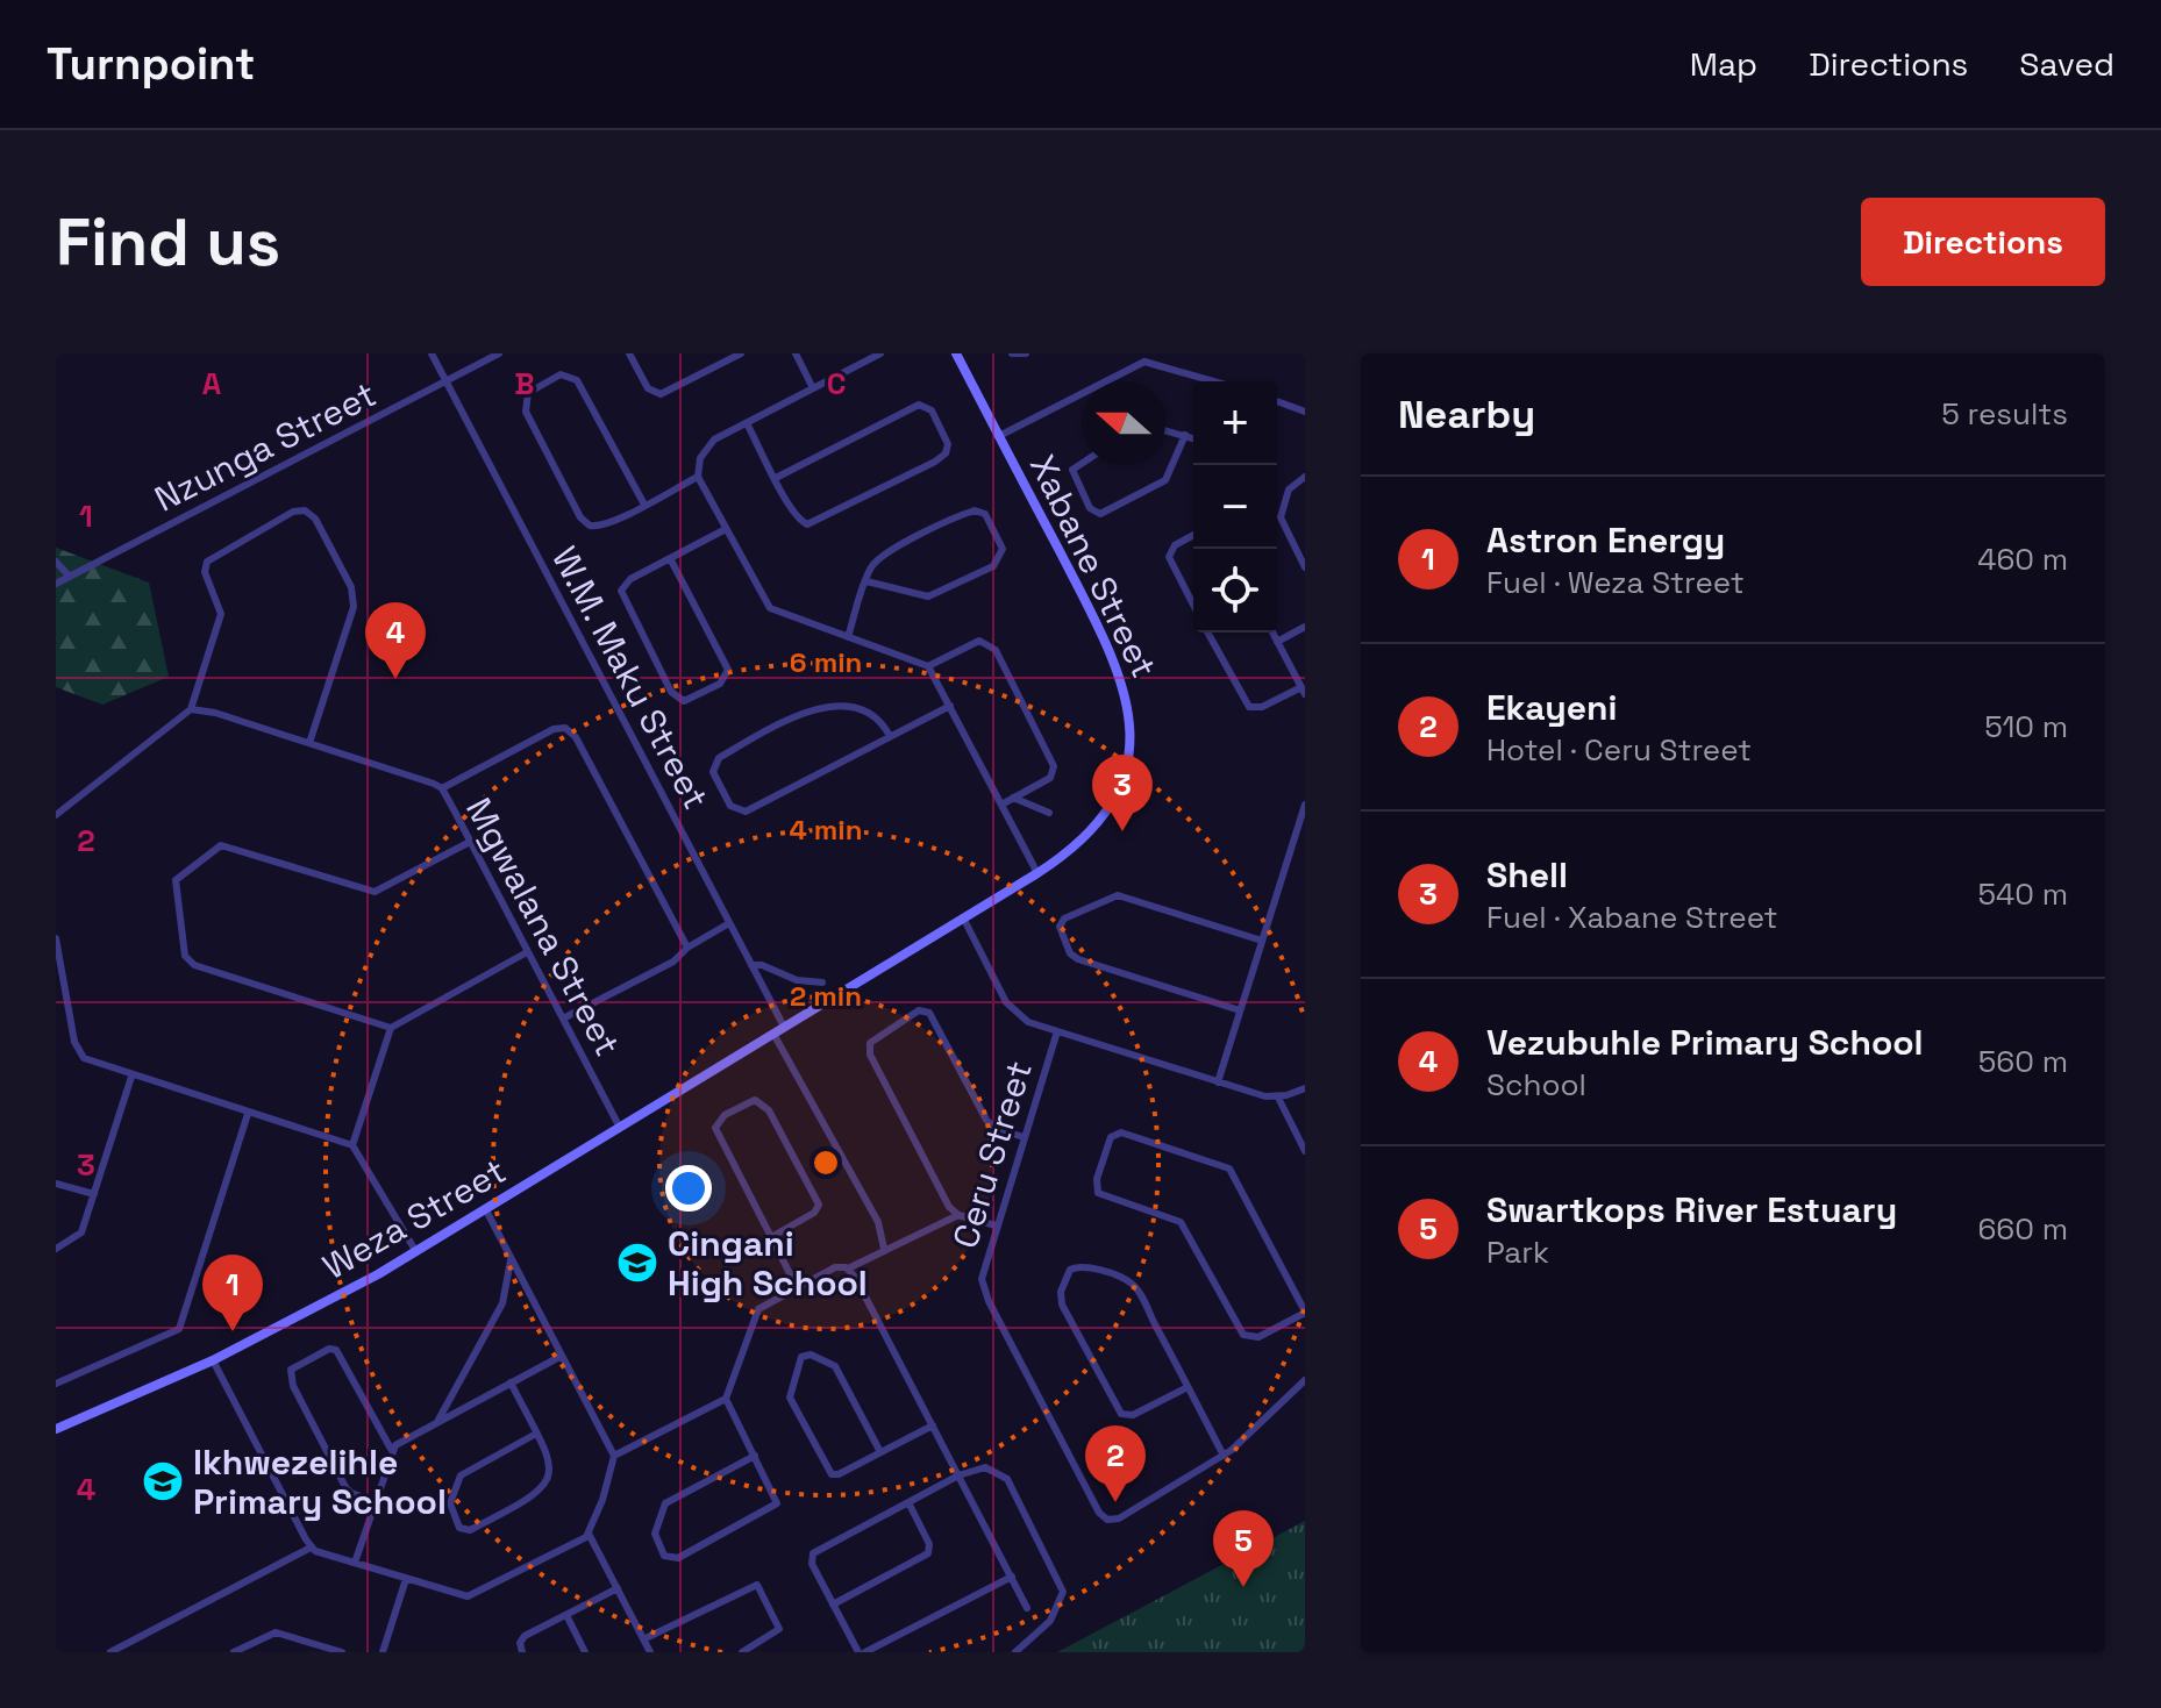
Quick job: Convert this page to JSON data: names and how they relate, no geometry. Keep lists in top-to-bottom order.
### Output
{
  "streets": {
    "street": [
      "Nzunga Street",
      "Xabane Street",
      "W.M. Maku Street",
      "Mgwalana Street",
      "Ceru Street",
      "Weza Street"
    ]
  },
  "crossings": [
    ["Nzunga Street", "W.M. Maku Street"],
    ["Xabane Street", "W.M. Maku Street"],
    ["Xabane Street", "Weza Street"],
    ["W.M. Maku Street", "Weza Street"],
    ["Mgwalana Street", "Weza Street"]
  ],
  "places": {
    "school or university": ["Cingani High School", "Ikhwezelihle Primary School"]
  },
  "north": "left",
  "page": {
    "header": "Turnpoint",
    "nav": ["Map", "Directions", "Saved"],
    "buttons": "Directions",
    "title": "Find us",
    "heading": ["Nearby", "5 results"],
    "map_buttons": ["+", "−"],
    "list": [
      {
        "mark": "1",
        "name": "Astron Energy",
        "note": "Fuel · Weza Street",
        "value": "460 m"
      },
      {
        "mark": "2",
        "name": "Ekayeni",
        "note": "Hotel · Ceru Street",
        "value": "510 m"
      },
      {
        "mark": "3",
        "name": "Shell",
        "note": "Fuel · Xabane Street",
        "value": "540 m"
      },
      {
        "mark": "4",
        "name": "Vezubuhle Primary School",
        "note": "School",
        "value": "560 m"
      },
      {
        "mark": "5",
        "name": "Swartkops River Estuary",
        "note": "Park",
        "value": "660 m"
      }
    ],
    "pins": [
      "4",
      "3",
      "1",
      "2",
      "5"
    ]
  },
  "grid": {
    "columns": ["A", "B", "C"],
    "rows": [
      "1",
      "2",
      "3",
      "4"
    ]
  },
  "rings": ["6 min", "4 min", "2 min"]
}
